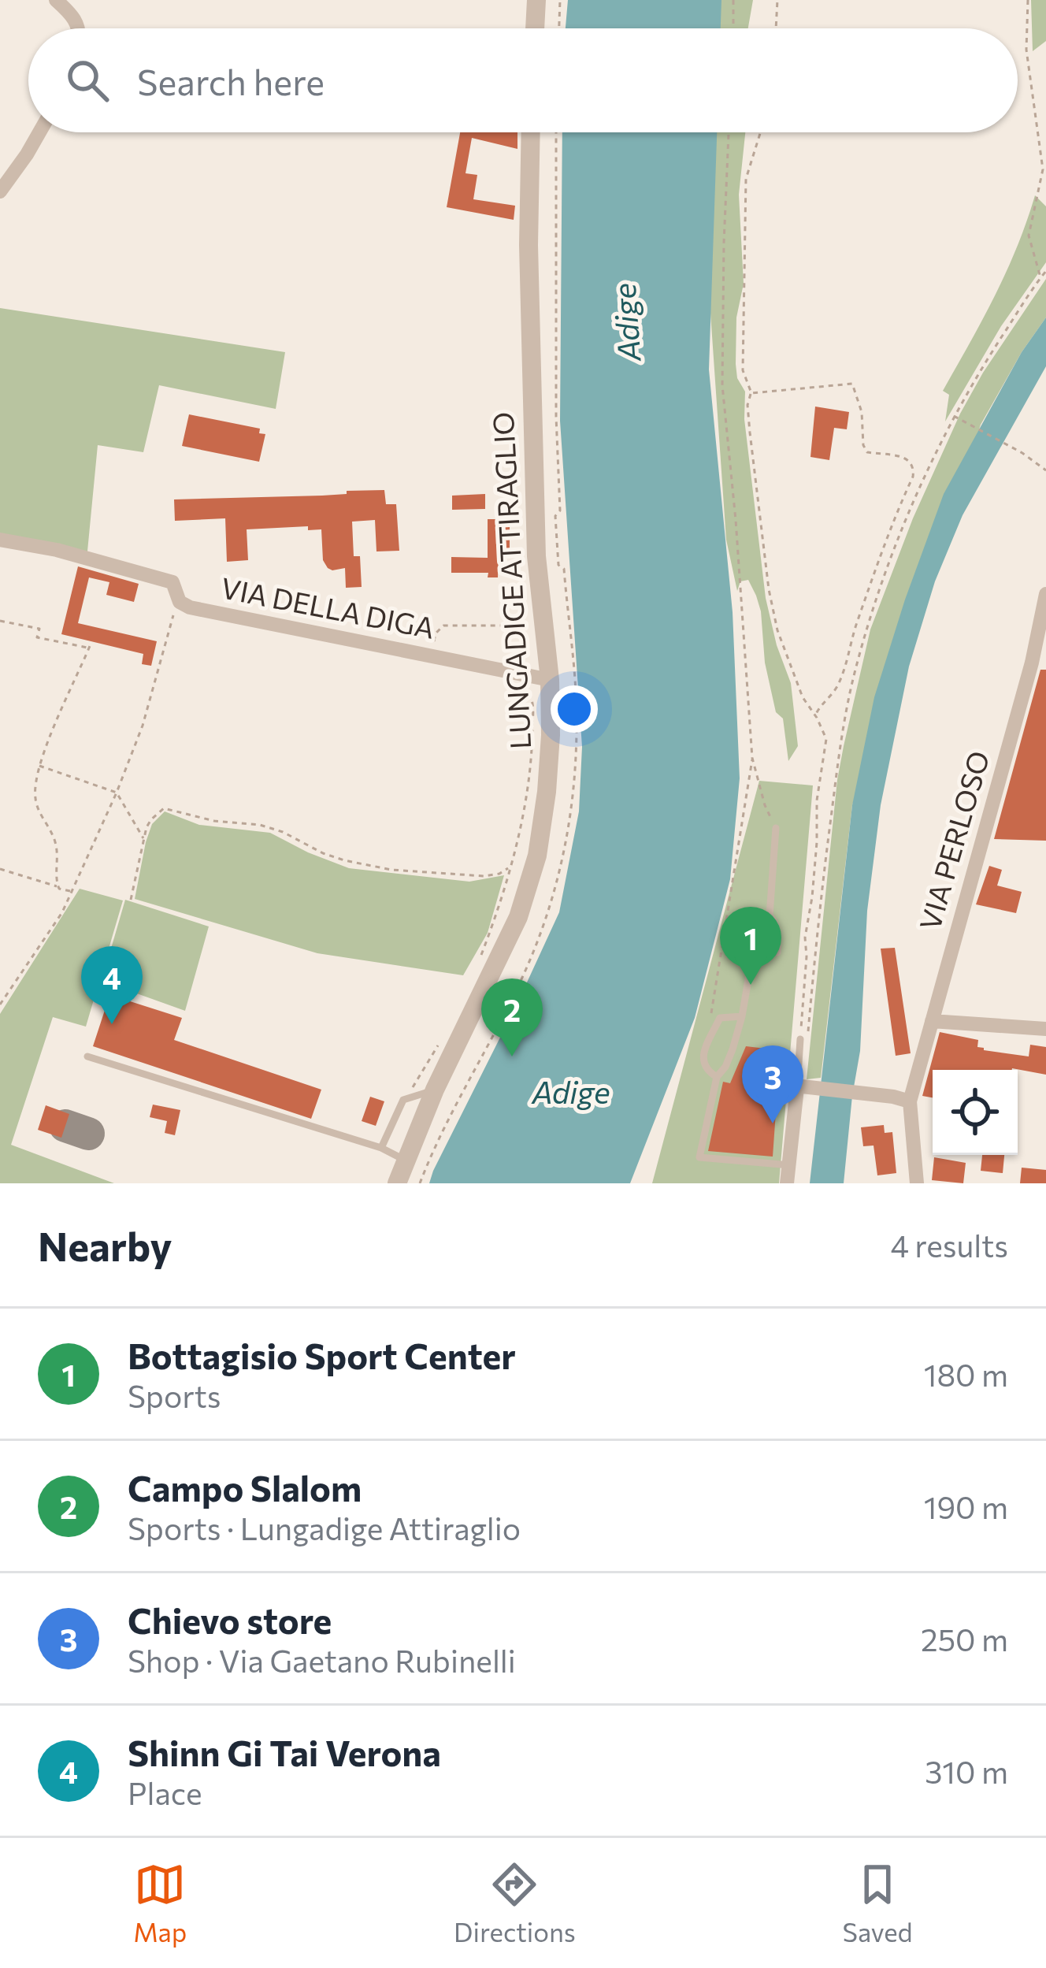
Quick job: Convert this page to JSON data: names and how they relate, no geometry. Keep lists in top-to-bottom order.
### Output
{
  "streets": {
    "street": ["LUNGADIGE ATTIRAGLIO", "VIA DELLA DIGA", "VIA PERLOSO"]
  },
  "crossings": [
    ["LUNGADIGE ATTIRAGLIO", "VIA DELLA DIGA"]
  ],
  "water": ["Adige"],
  "page": {
    "search": "Search here",
    "pins": [
      "1",
      "4",
      "2",
      "3"
    ],
    "heading": ["Nearby", "4 results"],
    "list": [
      {
        "mark": "1",
        "name": "Bottagisio Sport Center",
        "note": "Sports",
        "value": "180 m"
      },
      {
        "mark": "2",
        "name": "Campo Slalom",
        "note": "Sports · Lungadige Attiraglio",
        "value": "190 m"
      },
      {
        "mark": "3",
        "name": "Chievo store",
        "note": "Shop · Via Gaetano Rubinelli",
        "value": "250 m"
      },
      {
        "mark": "4",
        "name": "Shinn Gi Tai Verona",
        "note": "Place",
        "value": "310 m"
      }
    ],
    "nav": ["Map", "Directions", "Saved"]
  }
}
